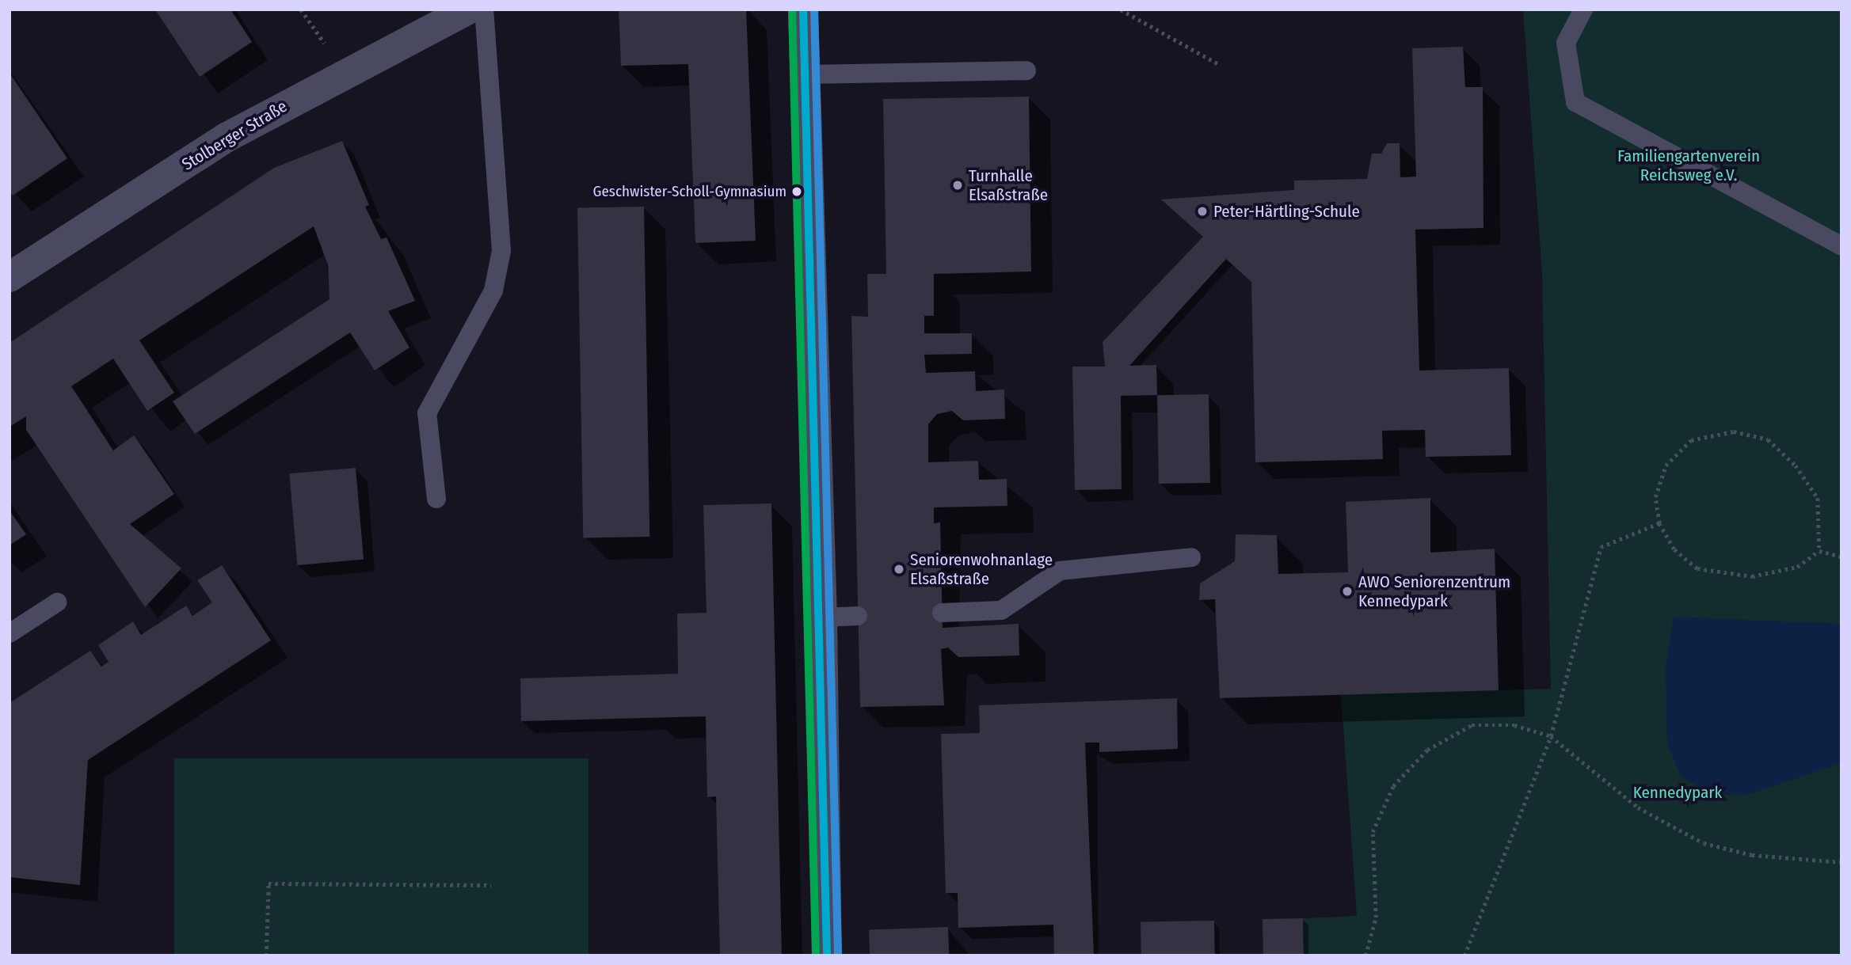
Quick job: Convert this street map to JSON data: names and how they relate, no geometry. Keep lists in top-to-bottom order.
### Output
{
  "streets": {
    "street": ["Stolberger Straße"]
  },
  "parks": ["Familiengartenverein Reichsweg e.V.", "Kennedypark"],
  "places": [
    "Turnhalle Elsaßstraße",
    "Geschwister-Scholl-Gymnasium",
    "Peter-Härtling-Schule",
    "Seniorenwohnanlage Elsaßstraße",
    "AWO Seniorenzentrum Kennedypark"
  ]
}
